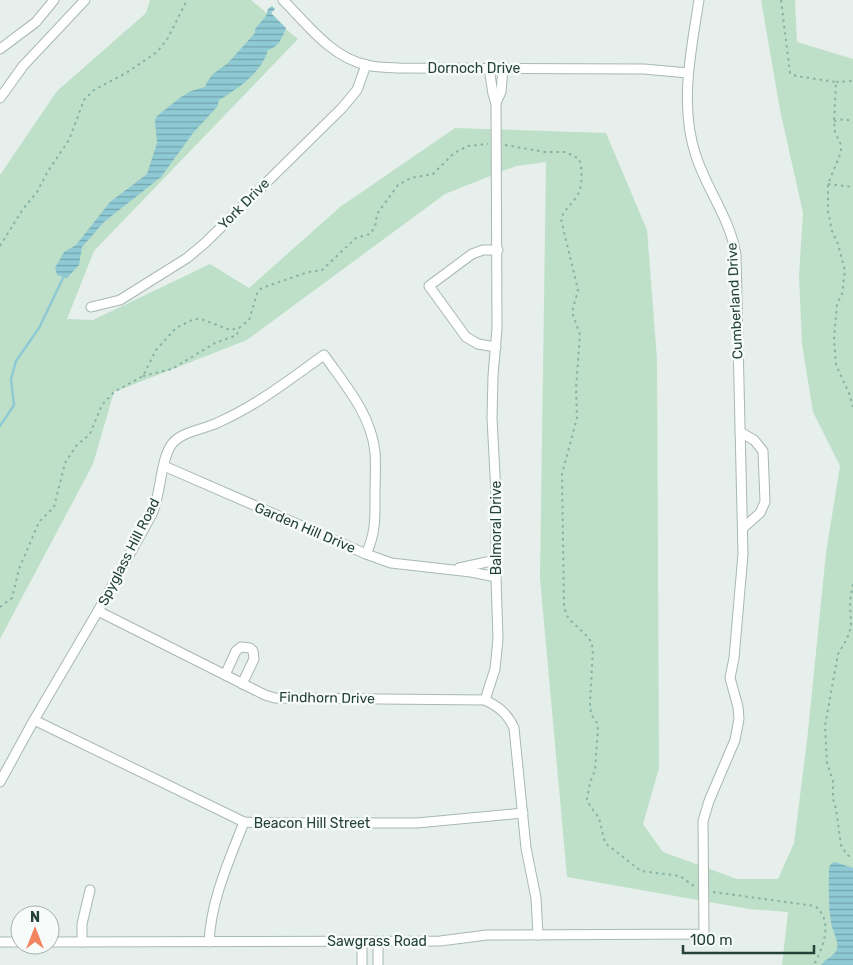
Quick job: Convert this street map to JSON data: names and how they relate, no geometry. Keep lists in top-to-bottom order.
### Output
{
  "streets": {
    "street": [
      "Dornoch Drive",
      "York Drive",
      "Cumberland Drive",
      "Garden Hill Drive",
      "Balmoral Drive",
      "Spyglass Hill Road",
      "Findhorn Drive",
      "Beacon Hill Street",
      "Sawgrass Road"
    ]
  },
  "crossings": [
    ["Dornoch Drive", "York Drive"],
    ["Dornoch Drive", "Cumberland Drive"],
    ["Dornoch Drive", "Balmoral Drive"],
    ["Cumberland Drive", "Sawgrass Road"],
    ["Garden Hill Drive", "Balmoral Drive"],
    ["Garden Hill Drive", "Spyglass Hill Road"],
    ["Balmoral Drive", "Findhorn Drive"],
    ["Spyglass Hill Road", "Findhorn Drive"],
    ["Spyglass Hill Road", "Beacon Hill Street"]
  ],
  "scale_bar": "100 m",
  "north": "top"
}
